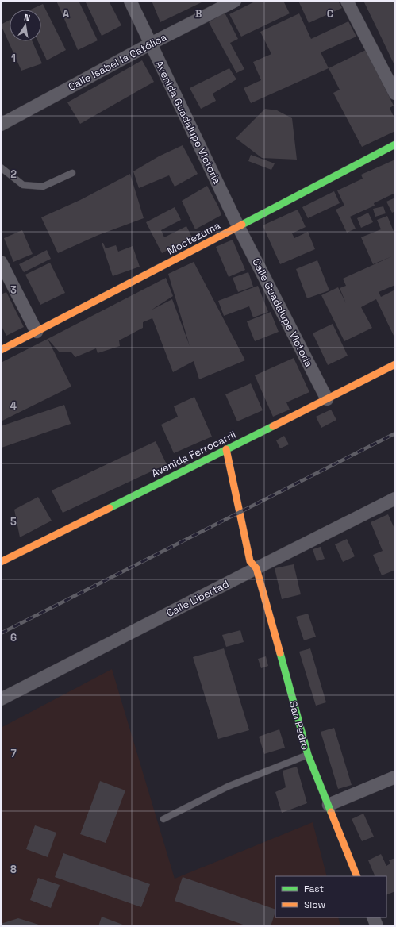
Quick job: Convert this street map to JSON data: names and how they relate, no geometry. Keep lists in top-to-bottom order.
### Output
{
  "streets": {
    "street": [
      "Calle Isabel la Católica",
      "Avenida Guadalupe Victoria",
      "Moctezuma",
      "Calle Guadalupe Victoria",
      "Avenida Ferrocarril",
      "Calle Libertad",
      "San Pedro"
    ]
  },
  "crossings": [
    ["Calle Isabel la Católica", "Avenida Guadalupe Victoria"],
    ["Avenida Guadalupe Victoria", "Moctezuma"],
    ["Avenida Guadalupe Victoria", "Calle Guadalupe Victoria"],
    ["Moctezuma", "Calle Guadalupe Victoria"],
    ["Calle Guadalupe Victoria", "Avenida Ferrocarril"],
    ["Avenida Ferrocarril", "San Pedro"],
    ["Calle Libertad", "San Pedro"]
  ],
  "legend": ["Fast", "Slow"],
  "north": "top",
  "grid": {
    "columns": ["A", "B", "C"],
    "rows": [
      "1",
      "2",
      "3",
      "4",
      "5",
      "6",
      "7",
      "8"
    ]
  }
}
